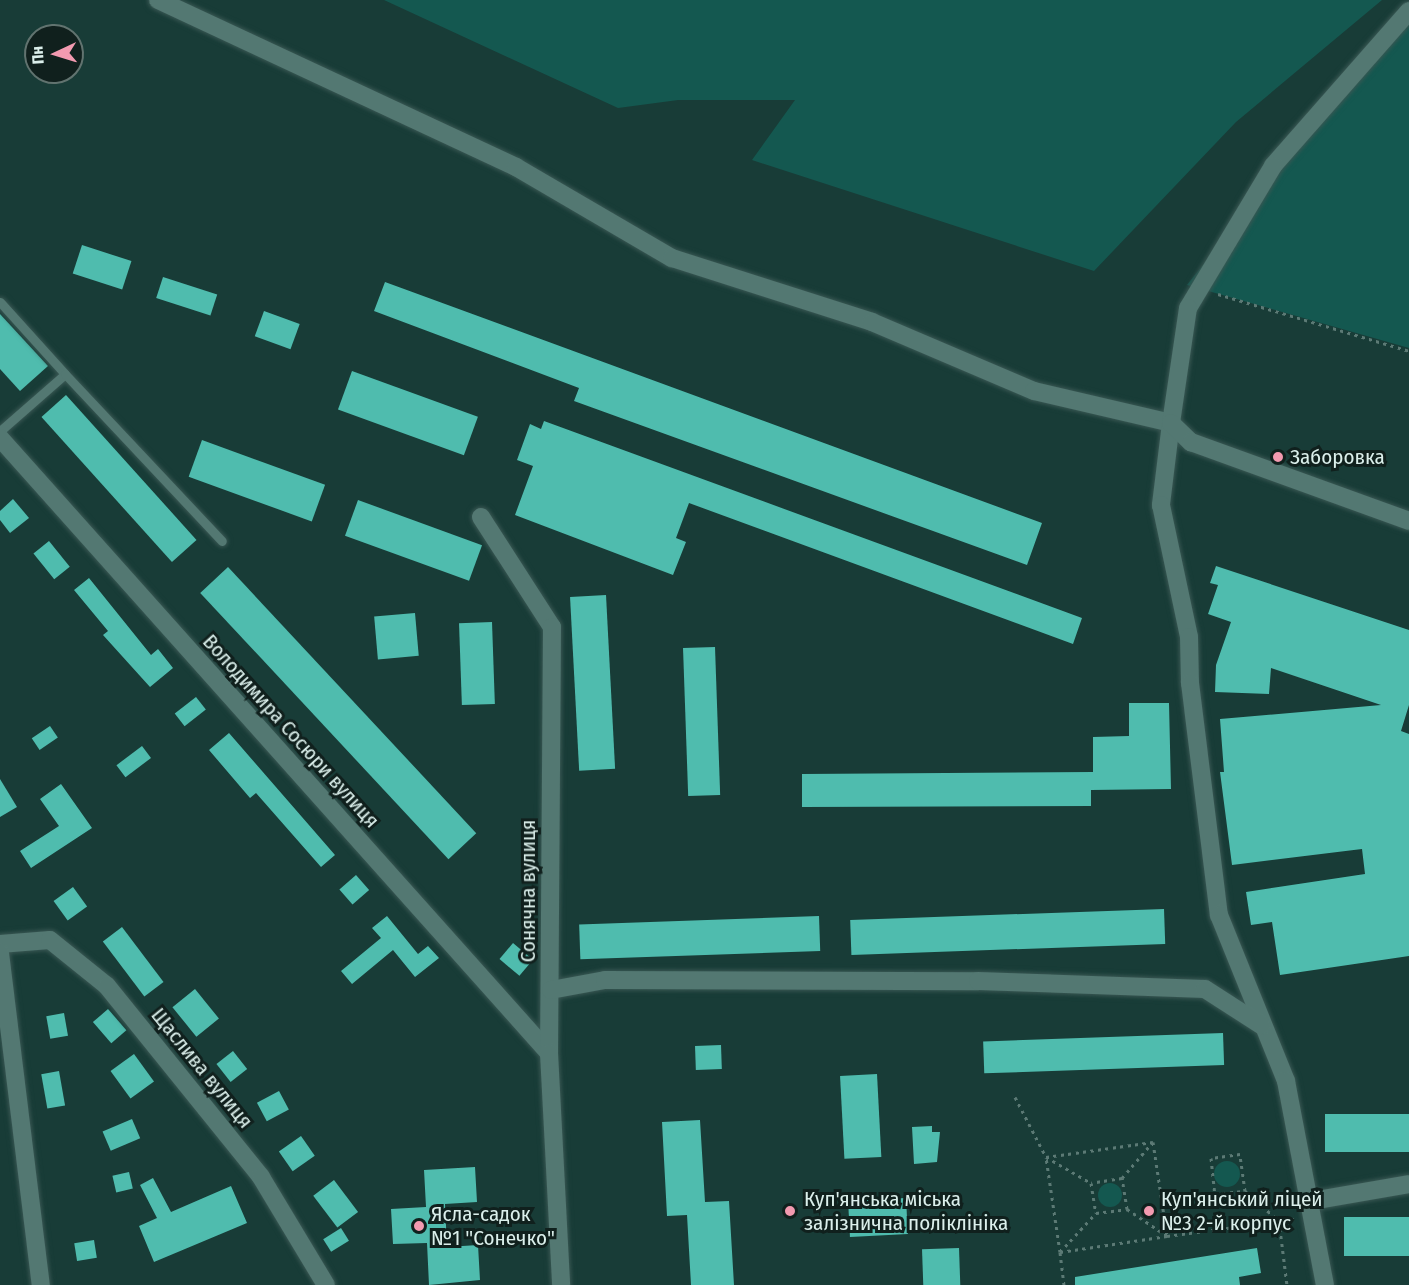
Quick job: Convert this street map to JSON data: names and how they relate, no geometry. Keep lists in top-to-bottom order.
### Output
{
  "streets": {
    "street": ["Володимира Сосюри вулиця", "Сонячна вулиця", "Щаслива вулиця"]
  },
  "crossings": [
    ["Володимира Сосюри вулиця", "Сонячна вулиця"]
  ],
  "places": [
    "Заборовка",
    "Куп'янська міська залізнична поліклініка",
    "Куп'янський ліцей №3 2-й корпус",
    "Ясла-садок №1 \"Сонечко\""
  ],
  "north": "left"
}
